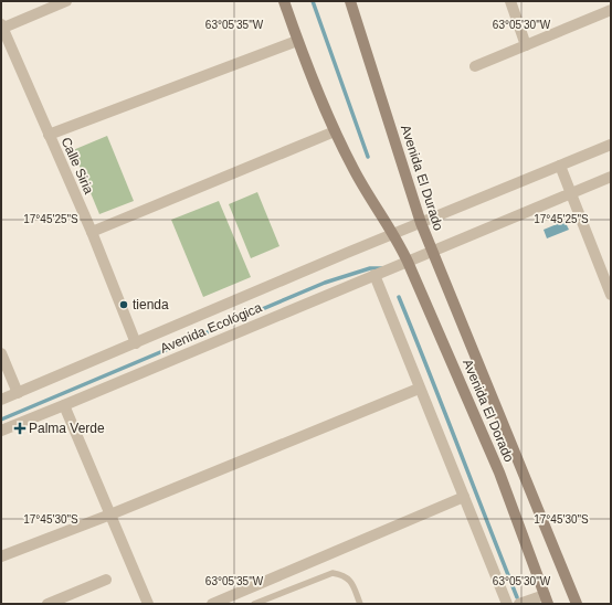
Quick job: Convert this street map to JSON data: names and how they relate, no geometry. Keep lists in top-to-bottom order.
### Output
{
  "streets": {
    "main road": ["Avenida El Durado", "Avenida El Dorado"],
    "street": ["Calle Siria", "Avenida Ecológica"]
  },
  "crossings": [
    ["Calle Siria", "Avenida Ecológica"],
    ["Avenida El Durado", "Avenida Ecológica"],
    ["Avenida El Durado", "Avenida El Dorado"],
    ["Avenida Ecológica", "Avenida El Dorado"]
  ],
  "places": {
    "other": ["tienda"],
    "health": ["Palma Verde"]
  },
  "coordinates": [
    "63°05'35\"W",
    "63°05'30\"W",
    "17°45'25\"S",
    "17°45'30\"S"
  ]
}
